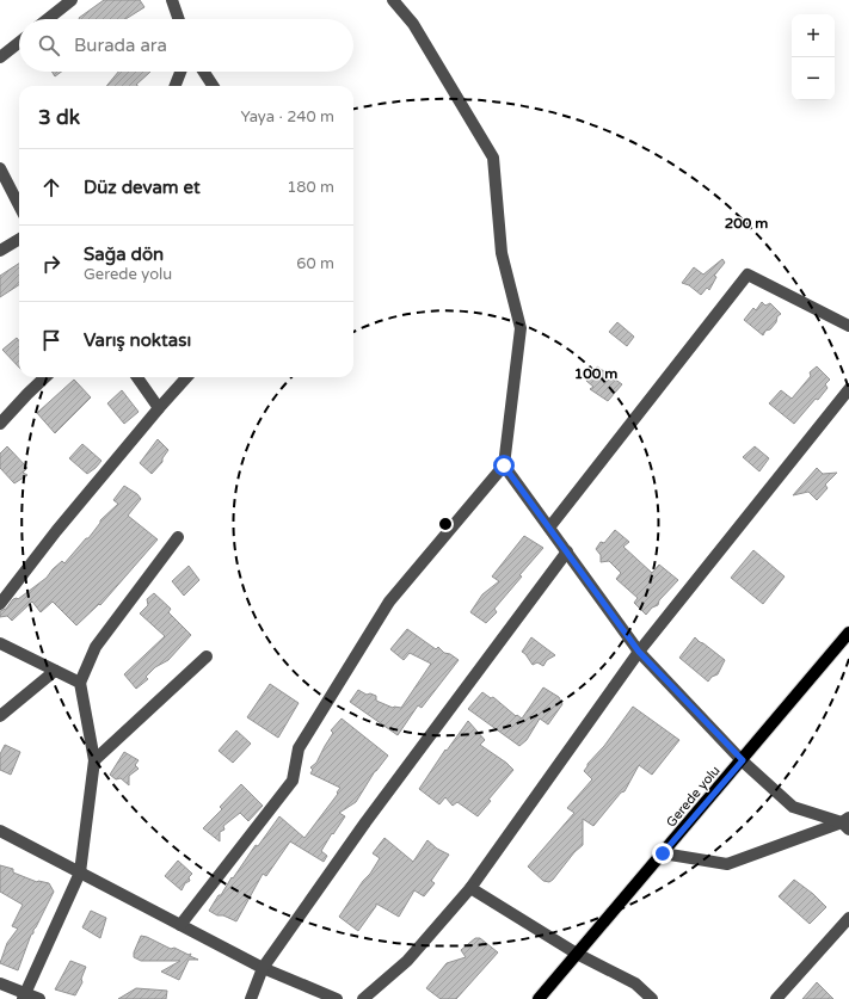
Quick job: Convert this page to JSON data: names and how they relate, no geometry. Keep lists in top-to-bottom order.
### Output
{
  "streets": {
    "main road": ["Gerede yolu"]
  },
  "page": {
    "map_buttons": ["+", "−"],
    "search": "Burada ara",
    "heading": ["3 dk", "Yaya · 240 m"],
    "list": [
      ["Düz devam et", "180 m"],
      ["Sağa dön", "Gerede yolu", "60 m"],
      "Varış noktası"
    ]
  },
  "rings": ["200 m", "100 m"]
}
